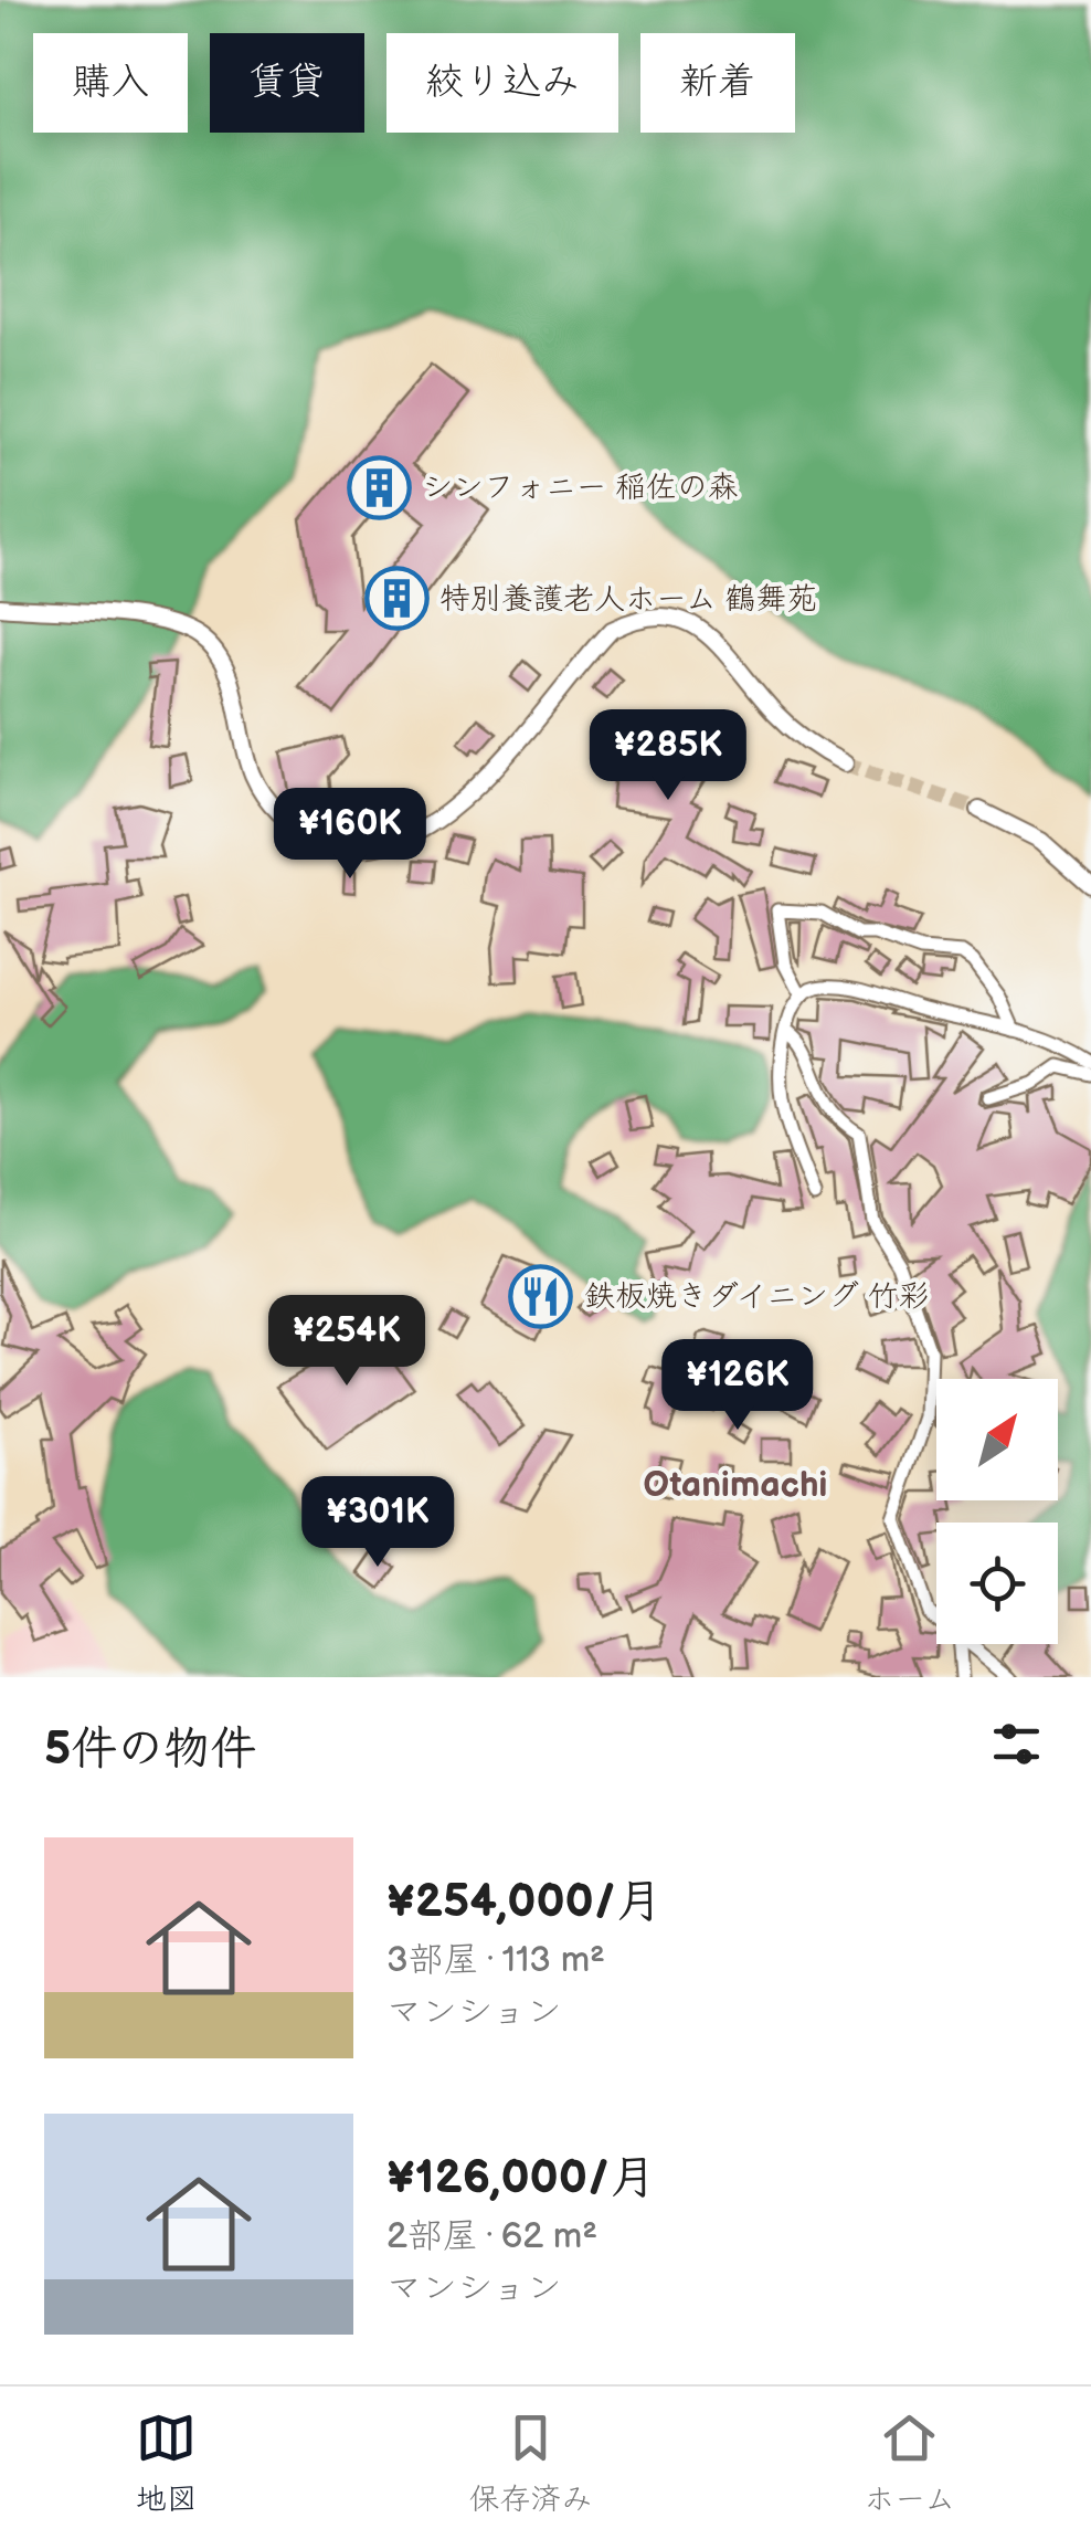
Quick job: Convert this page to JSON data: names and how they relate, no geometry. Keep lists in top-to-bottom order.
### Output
{
  "districts": ["Otanimachi"],
  "places": {
    "building": ["シンフォニー 稲佐の森", "特別養護老人ホーム 鶴舞苑"],
    "restaurant": ["鉄板焼きダイニング 竹彩"]
  },
  "north": "top right",
  "page": {
    "chip": [
      "購入",
      "賃貸",
      "絞り込み",
      "新着"
    ],
    "price": [
      "¥285K",
      "¥160K",
      "¥254K",
      "¥126K",
      "¥301K"
    ],
    "heading": "5件の物件",
    "list": [
      {
        "name": "¥254,000/月",
        "note": "3部屋 · 113 m² · マンション"
      },
      {
        "name": "¥126,000/月",
        "note": "2部屋 · 62 m² · マンション"
      }
    ],
    "tabs": ["地図", "保存済み", "ホーム"]
  }
}
